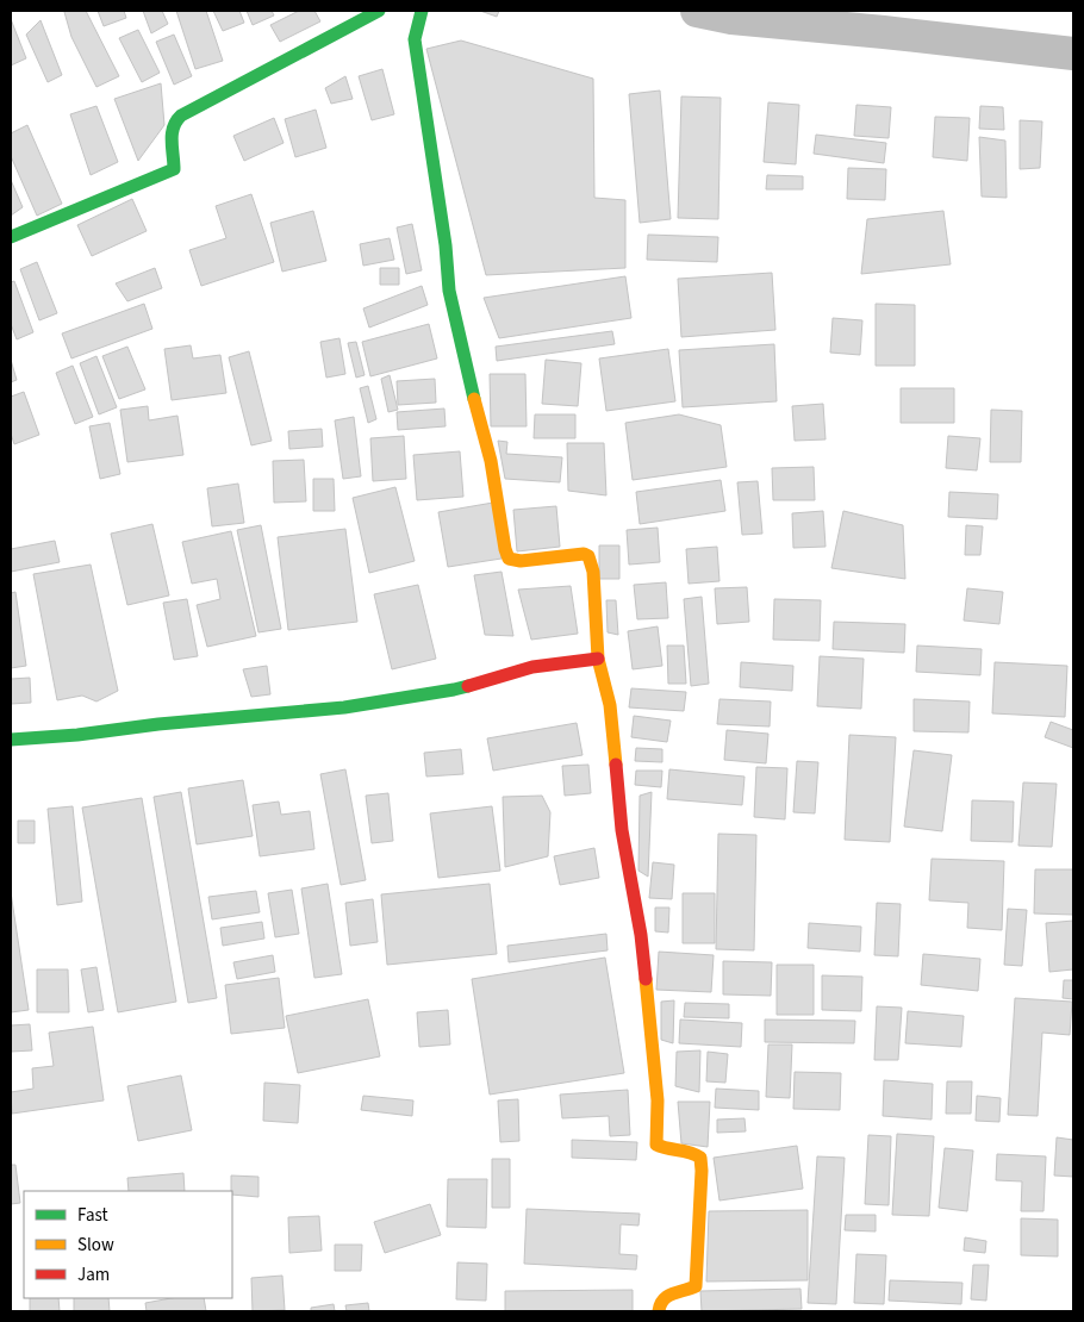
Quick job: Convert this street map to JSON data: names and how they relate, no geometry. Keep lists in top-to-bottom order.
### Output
{
  "legend": ["Fast", "Slow", "Jam"]
}
